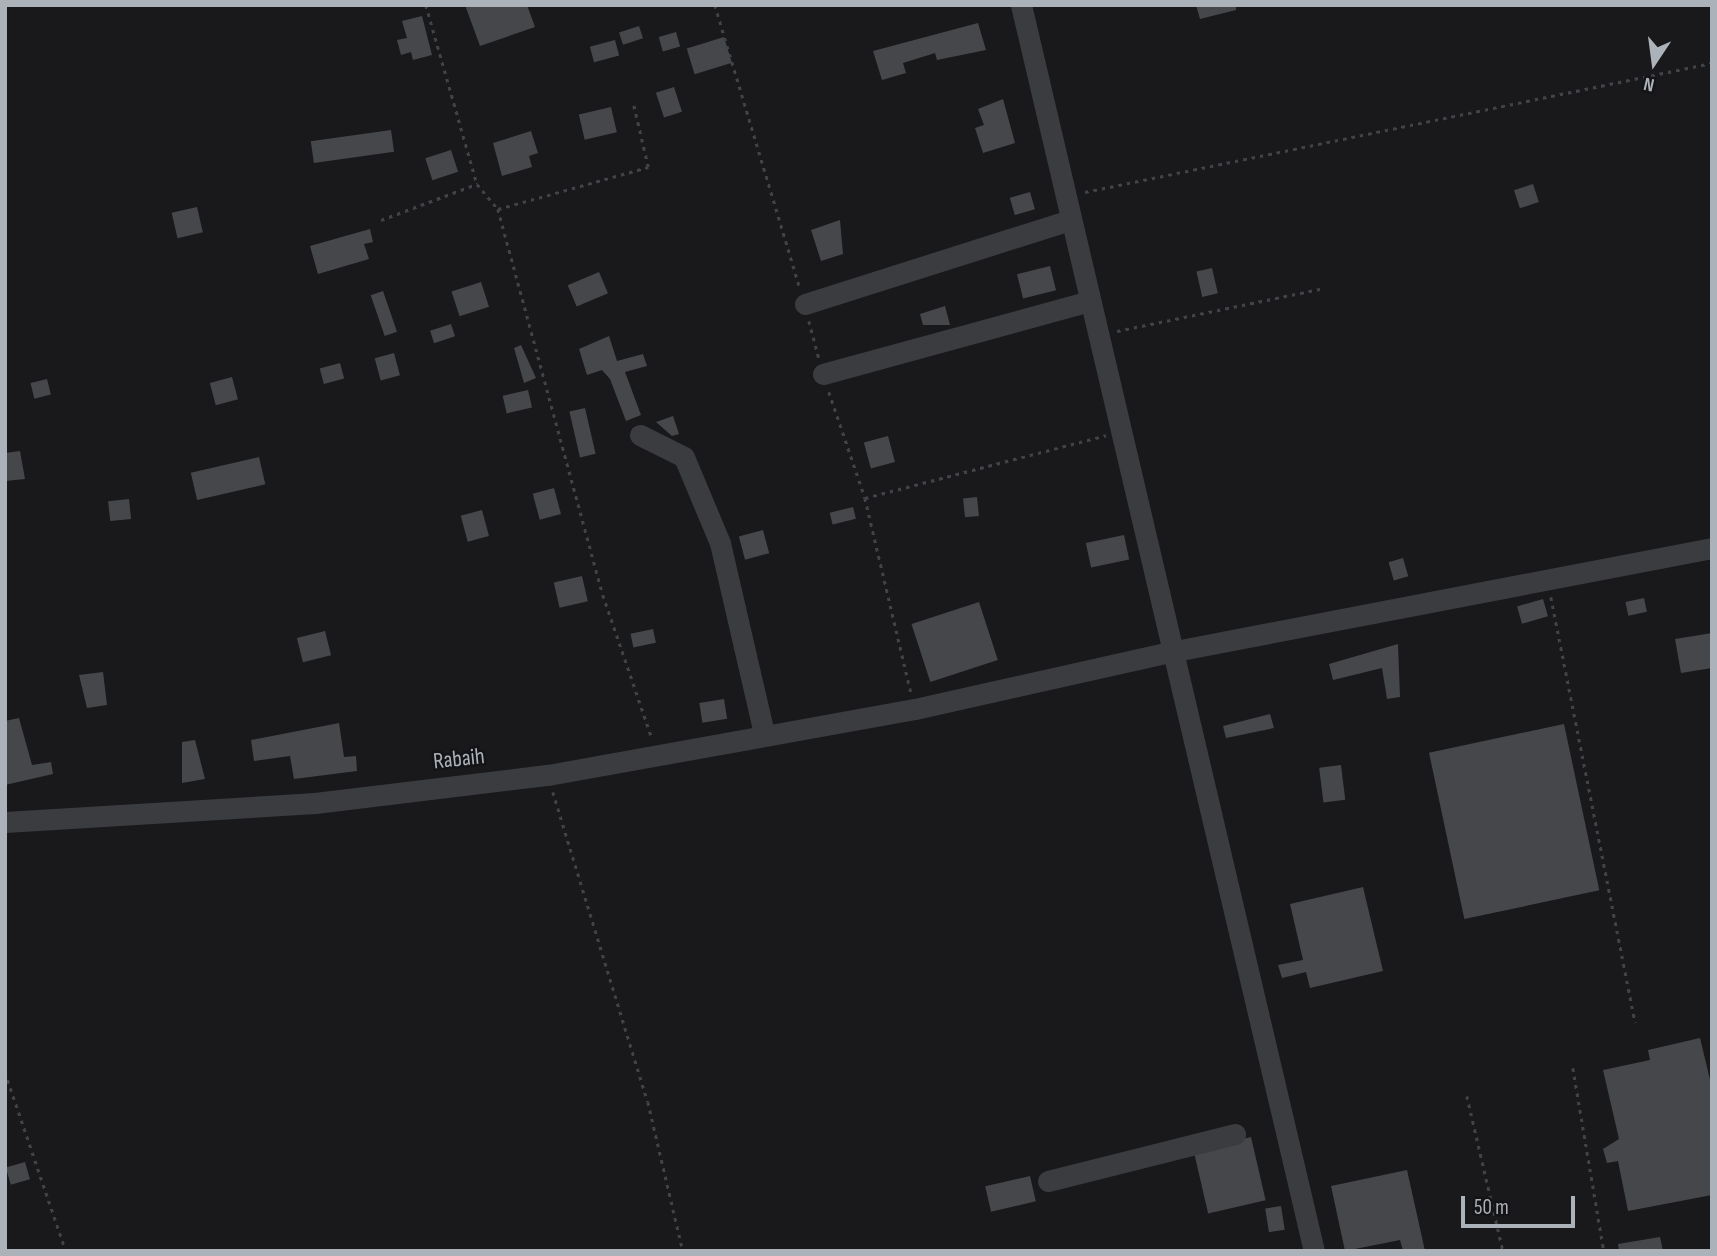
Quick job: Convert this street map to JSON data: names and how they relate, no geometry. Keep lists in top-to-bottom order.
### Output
{
  "streets": {
    "street": ["Rabaih"]
  },
  "scale_bar": "50 m",
  "north": "bottom"
}
